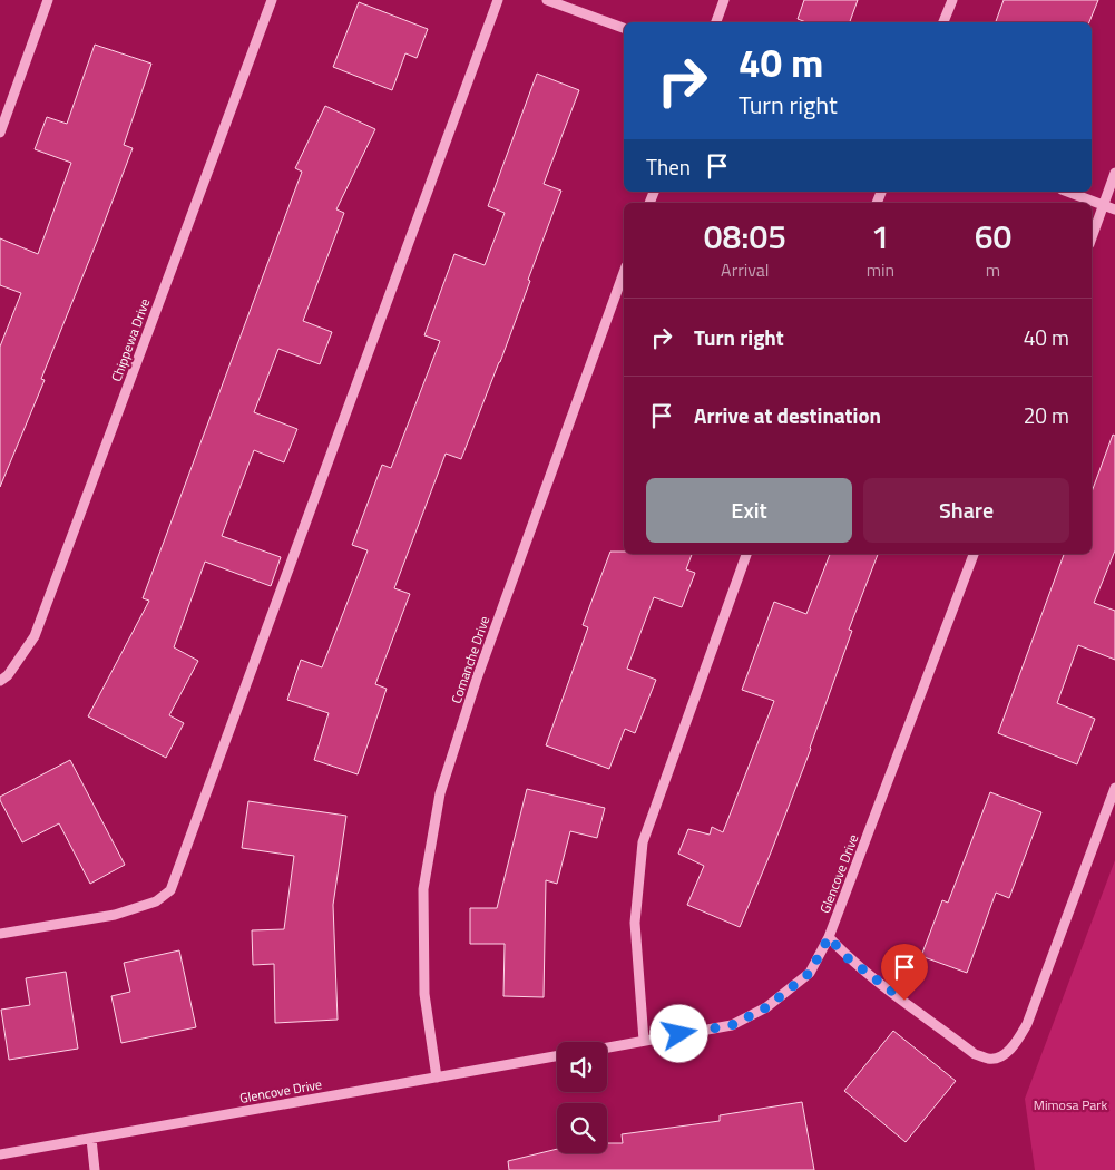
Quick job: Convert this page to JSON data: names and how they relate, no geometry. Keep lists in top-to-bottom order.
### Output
{
  "streets": {
    "street": ["Chippewa Drive", "Comanche Drive", "Glencove Drive"]
  },
  "crossings": [
    ["Comanche Drive", "Glencove Drive"]
  ],
  "parks": ["Mimosa Park"],
  "page": {
    "turn": ["40 m", "Turn right"],
    "then": "Then",
    "eta": [
      "08:05",
      "Arrival",
      "1",
      "min",
      "60",
      "m"
    ],
    "list": [
      {
        "name": "Turn right",
        "value": "40 m"
      },
      {
        "name": "Arrive at destination",
        "value": "20 m"
      }
    ],
    "buttons": ["Exit", "Share"]
  }
}
